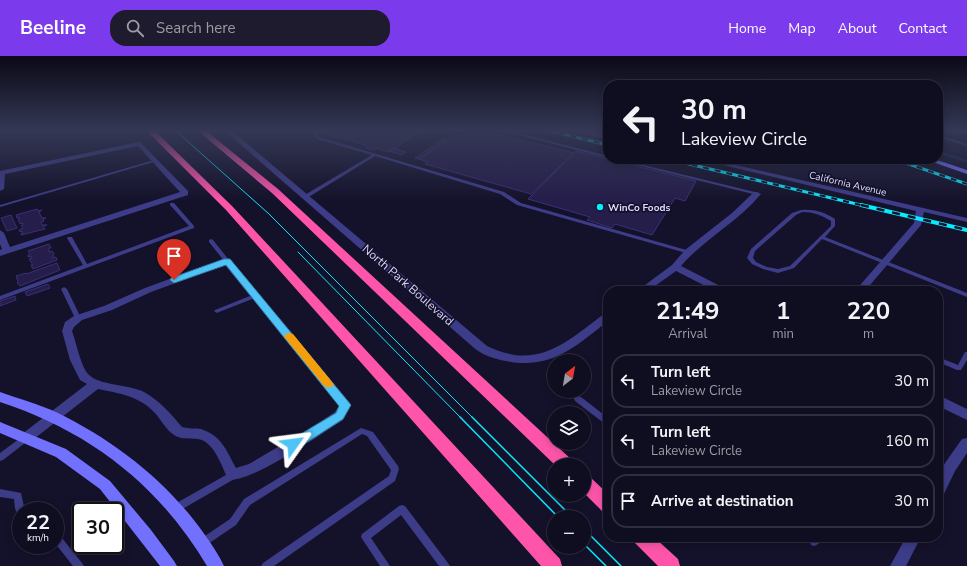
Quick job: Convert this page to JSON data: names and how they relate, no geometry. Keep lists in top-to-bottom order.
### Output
{
  "streets": {
    "street": ["California Avenue", "North Park Boulevard"]
  },
  "places": ["WinCo Foods"],
  "north": "top right",
  "page": {
    "header": "Beeline",
    "search": "Search here",
    "nav": [
      "Home",
      "Map",
      "About",
      "Contact"
    ],
    "turn": ["30 m", "Lakeview Circle"],
    "eta": [
      "21:49",
      "Arrival",
      "1",
      "min",
      "220",
      "m"
    ],
    "map_buttons": ["+", "−"],
    "list": [
      {
        "name": "Turn left",
        "note": "Lakeview Circle",
        "value": "30 m"
      },
      {
        "name": "Turn left",
        "note": "Lakeview Circle",
        "value": "160 m"
      },
      {
        "name": "Arrive at destination",
        "value": "30 m"
      }
    ],
    "speed": "22 km/h",
    "limit": "30"
  }
}
